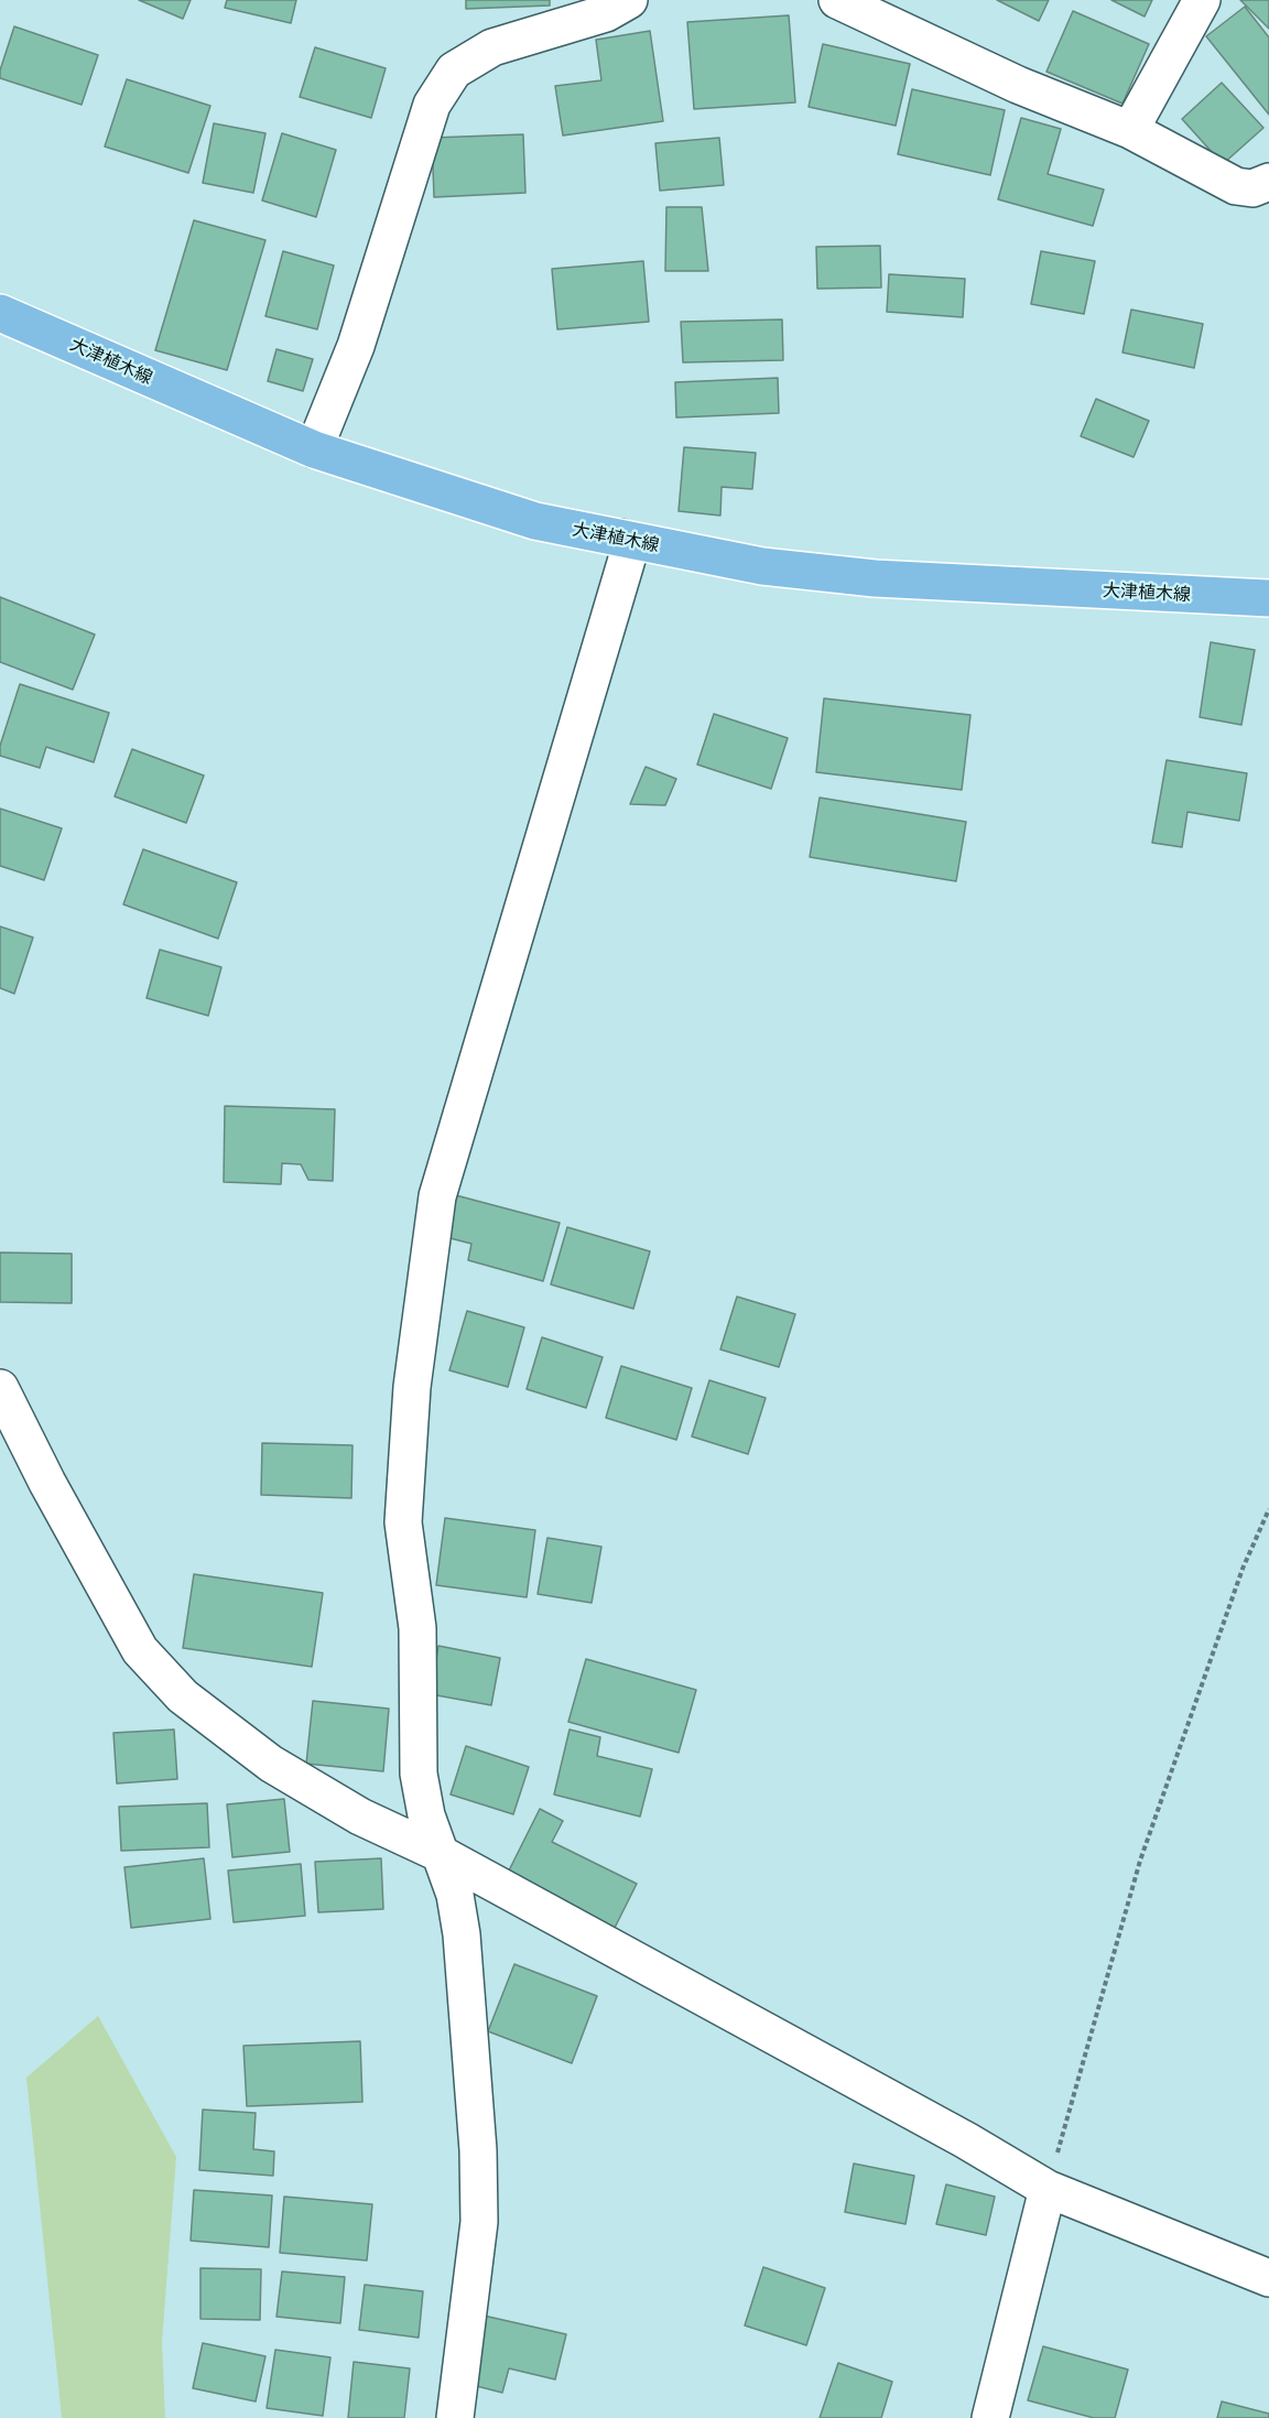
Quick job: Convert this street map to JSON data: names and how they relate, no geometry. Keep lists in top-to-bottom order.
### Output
{
  "streets": {
    "main road": ["大津植木線"]
  }
}
